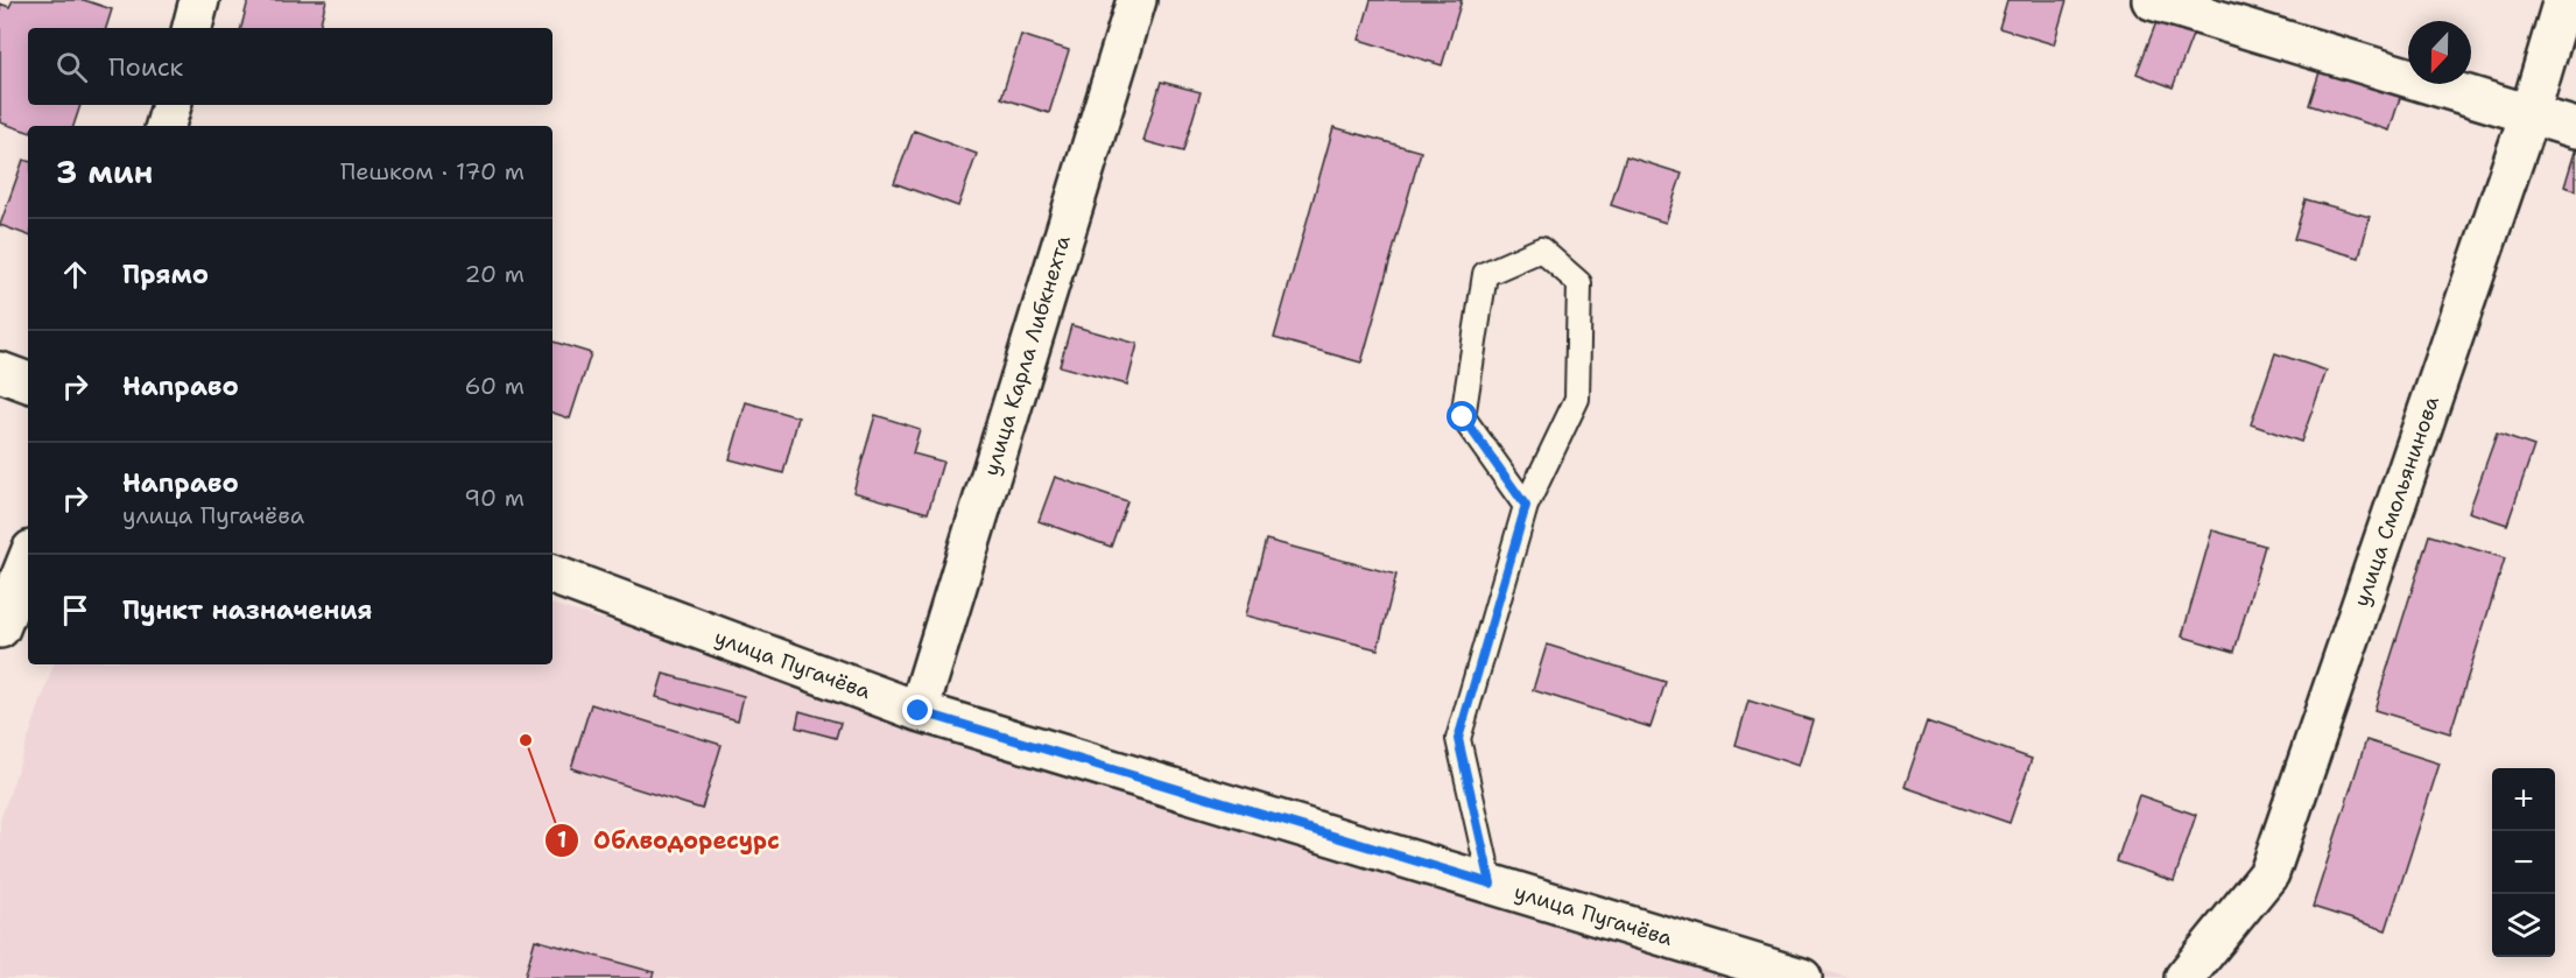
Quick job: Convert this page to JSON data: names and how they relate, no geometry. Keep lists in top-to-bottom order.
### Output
{
  "streets": {
    "street": ["улица Карла Либкнехта", "улица Смольянинова", "улица Пугачёва"]
  },
  "crossings": [
    ["улица Карла Либкнехта", "улица Пугачёва"]
  ],
  "places": ["Облводоресурс"],
  "north": "bottom",
  "page": {
    "search": "Поиск",
    "heading": ["3 мин", "Пешком · 170 m"],
    "list": [
      ["Прямо", "20 m"],
      ["Направо", "60 m"],
      ["Направо", "улица Пугачёва", "90 m"],
      "Пункт назначения"
    ],
    "map_buttons": ["+", "−"]
  }
}
